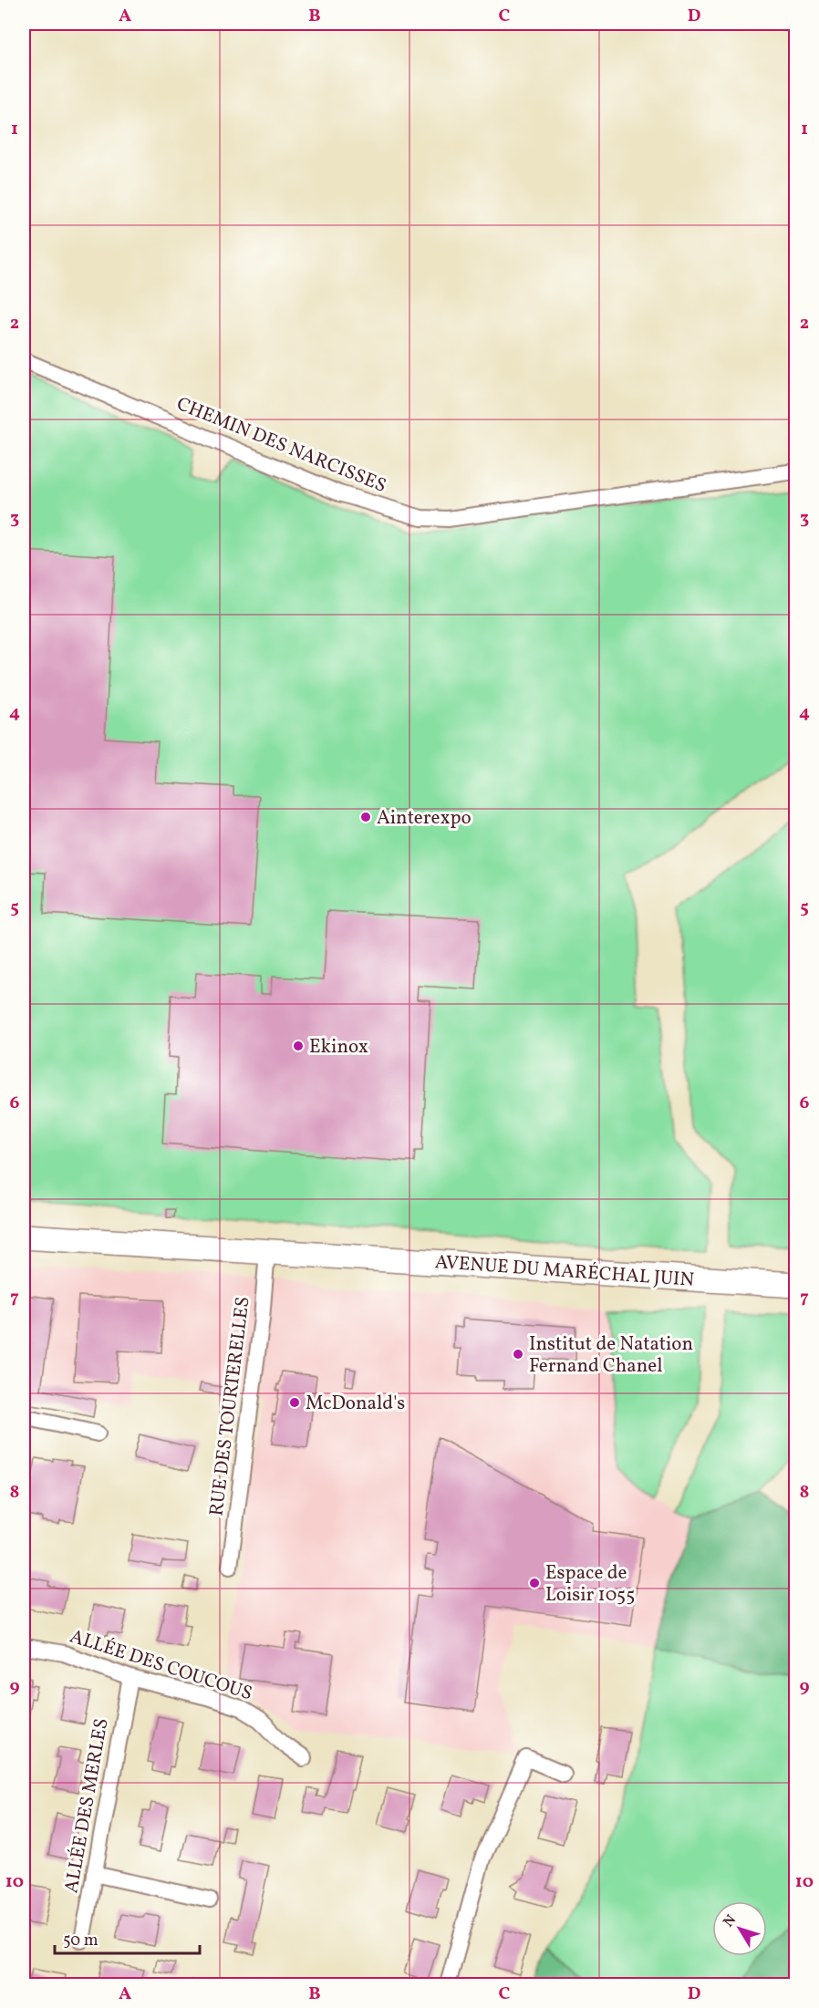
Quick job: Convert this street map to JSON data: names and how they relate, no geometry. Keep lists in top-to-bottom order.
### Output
{
  "streets": {
    "main road": ["AVENUE DU MARÉCHAL JUIN"],
    "street": [
      "CHEMIN DES NARCISSES",
      "RUE DES TOURTERELLES",
      "ALLÉE DES COUCOUS",
      "ALLÉE DES MERLES"
    ]
  },
  "crossings": [
    ["AVENUE DU MARÉCHAL JUIN", "RUE DES TOURTERELLES"],
    ["ALLÉE DES COUCOUS", "ALLÉE DES MERLES"]
  ],
  "places": [
    "Ainterexpo",
    "Ekinox",
    "Institut de Natation Fernand Chanel",
    "McDonald's",
    "Espace de Loisir 1055"
  ],
  "scale_bar": "50 m",
  "north": "top left",
  "grid": {
    "columns": [
      "A",
      "B",
      "C",
      "D"
    ],
    "rows": [
      "1",
      "2",
      "3",
      "4",
      "5",
      "6",
      "7",
      "8",
      "9",
      "10"
    ]
  }
}
